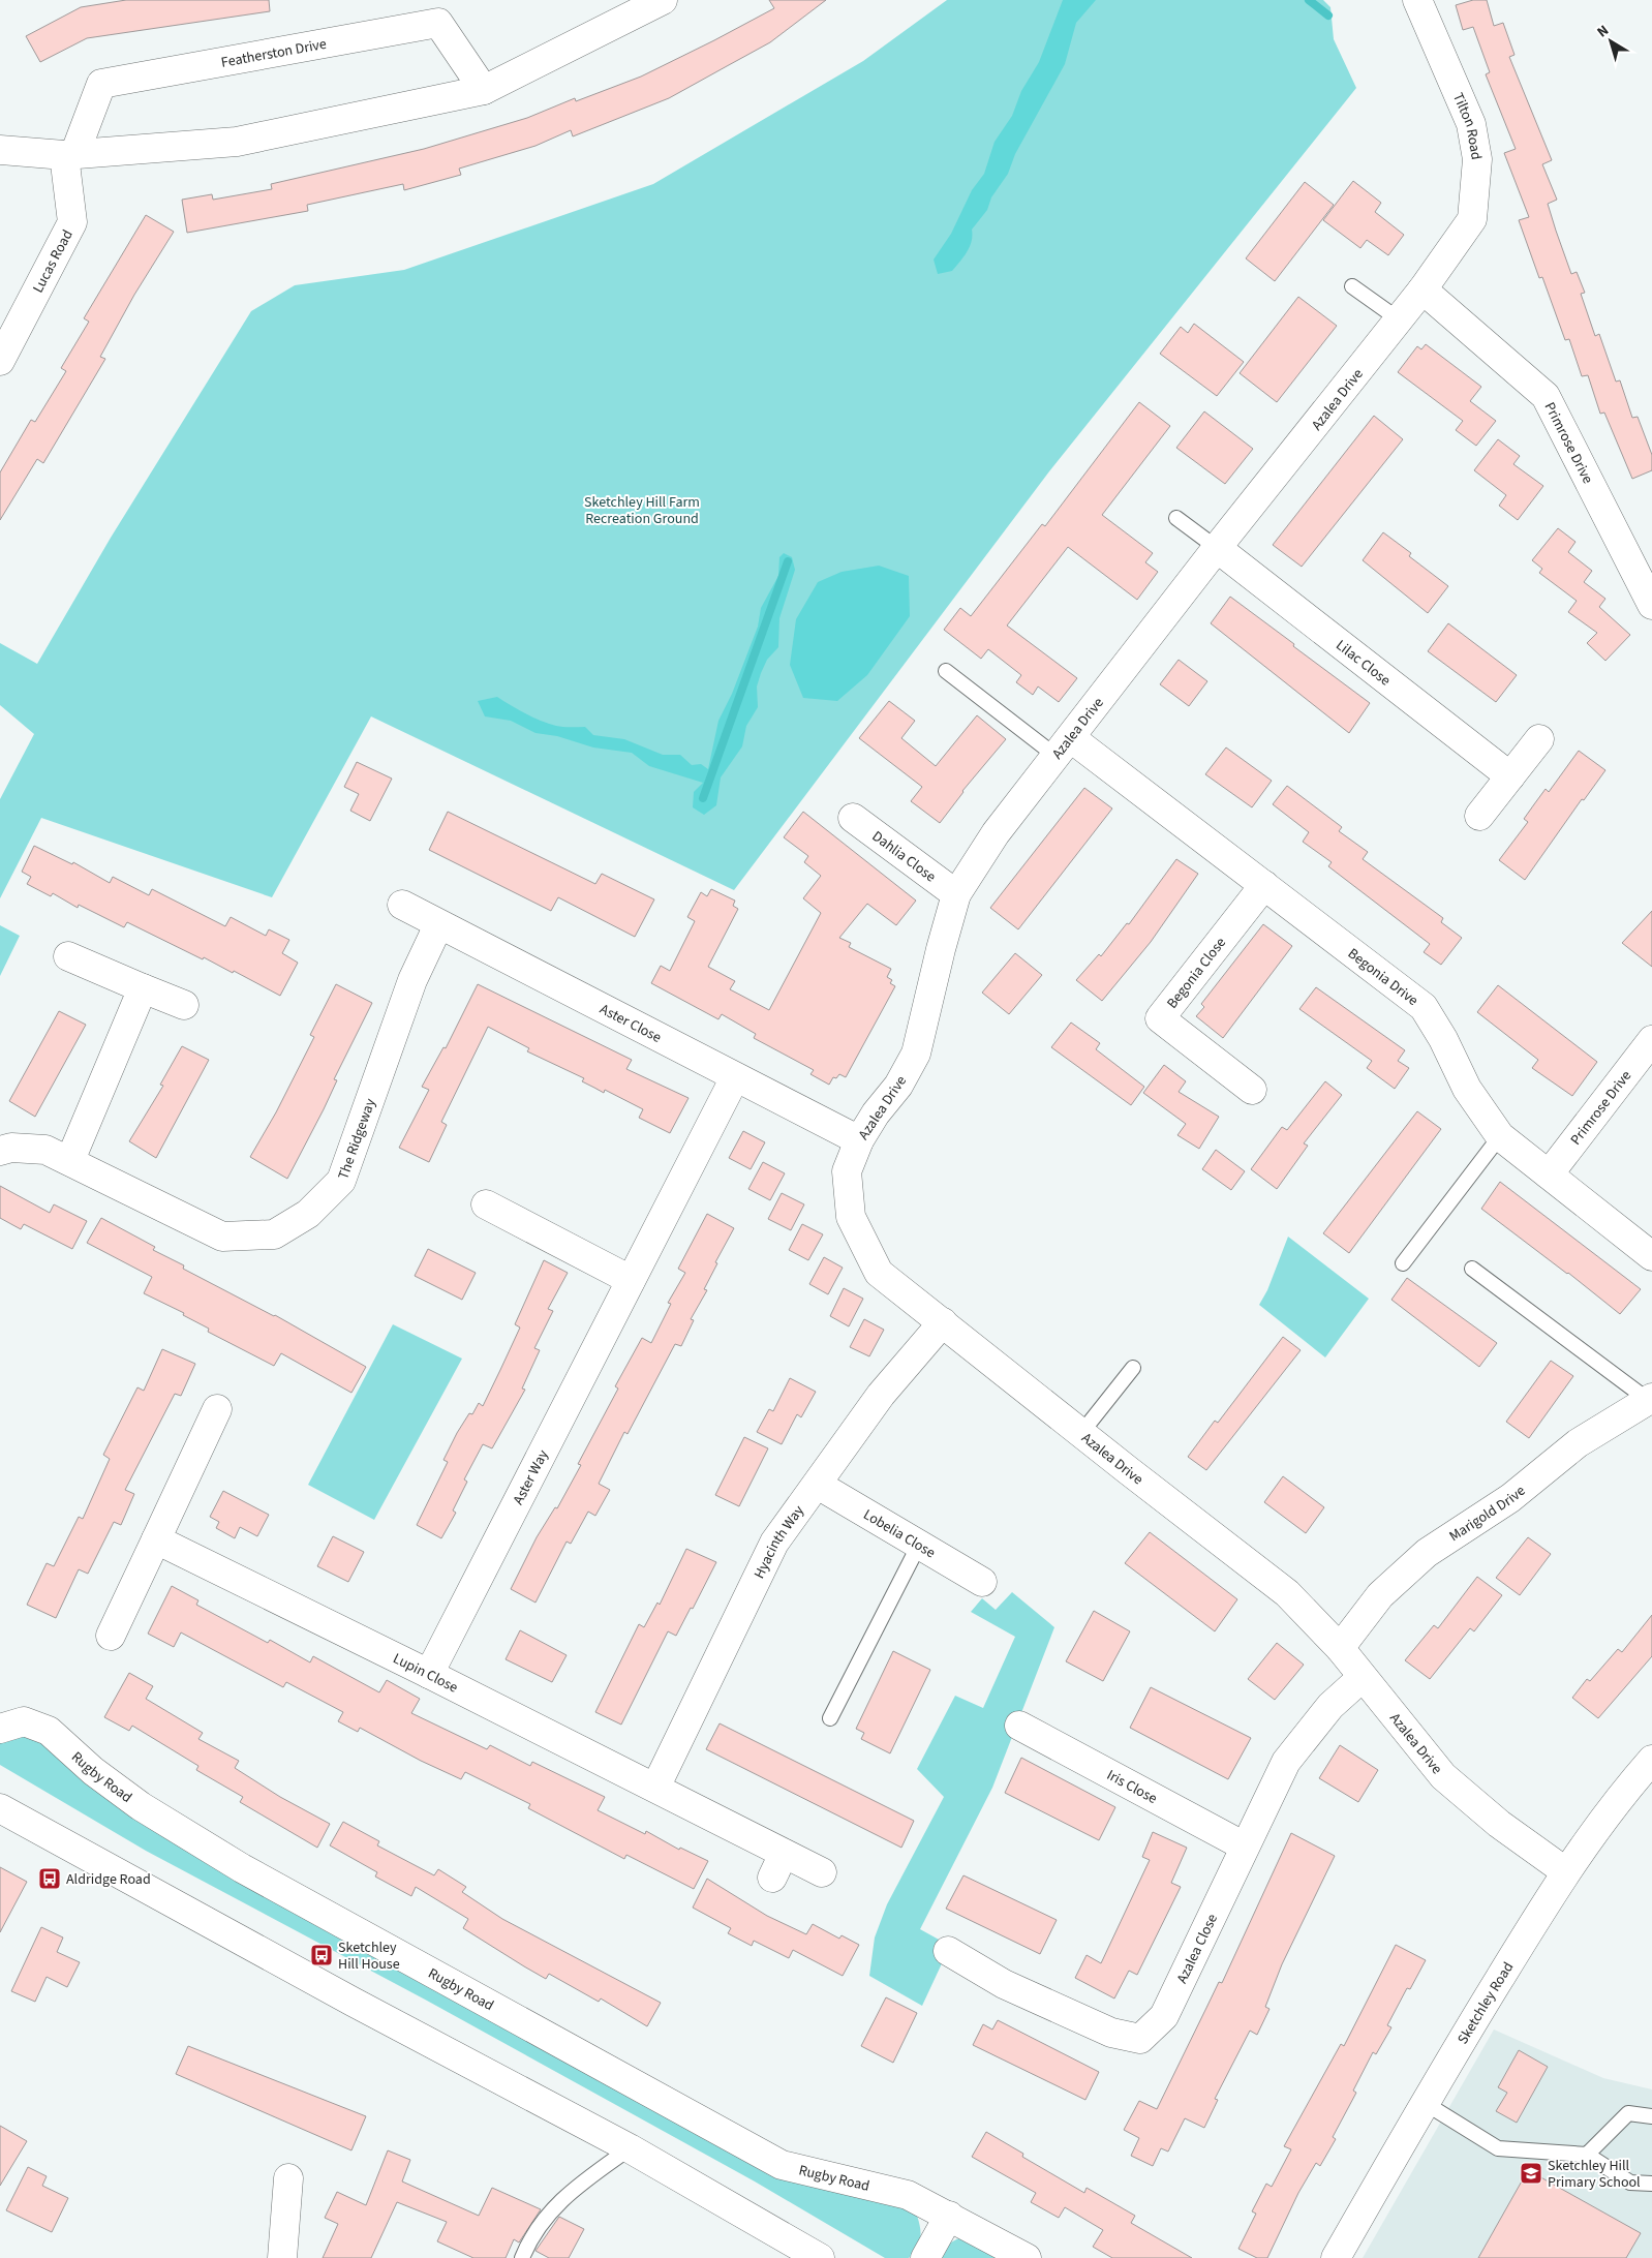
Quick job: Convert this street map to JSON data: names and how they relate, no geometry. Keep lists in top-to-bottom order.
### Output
{
  "streets": {
    "street": [
      "Featherston Drive",
      "Tilton Road",
      "Lucas Road",
      "Azalea Drive",
      "Primrose Drive",
      "Lilac Close",
      "Dahlia Close",
      "Begonia Close",
      "Begonia Drive",
      "Aster Close",
      "The Ridgeway",
      "Aster Way",
      "Marigold Drive",
      "Lobelia Close",
      "Hyacinth Way",
      "Lupin Close",
      "Rugby Road",
      "Iris Close",
      "Azalea Close",
      "Sketchley Road"
    ]
  },
  "crossings": [
    ["Featherston Drive", "Lucas Road"],
    ["Tilton Road", "Azalea Drive"],
    ["Azalea Drive", "Primrose Drive"],
    ["Azalea Drive", "Lilac Close"],
    ["Azalea Drive", "Dahlia Close"],
    ["Azalea Drive", "Begonia Drive"],
    ["Azalea Drive", "Aster Close"],
    ["Azalea Drive", "Marigold Drive"],
    ["Azalea Drive", "Hyacinth Way"],
    ["Azalea Drive", "Azalea Close"],
    ["Azalea Drive", "Sketchley Road"],
    ["Primrose Drive", "Begonia Drive"],
    ["Begonia Close", "Begonia Drive"],
    ["Aster Close", "The Ridgeway"],
    ["Aster Close", "Aster Way"],
    ["Aster Way", "Lupin Close"],
    ["Lobelia Close", "Hyacinth Way"],
    ["Hyacinth Way", "Lupin Close"],
    ["Iris Close", "Azalea Close"]
  ],
  "parks": ["Sketchley Hill Farm Recreation Ground"],
  "places": {
    "bus stop": ["Aldridge Road", "Sketchley Hill House"],
    "school or university": ["Sketchley Hill Primary School"]
  },
  "north": "top left"
}
